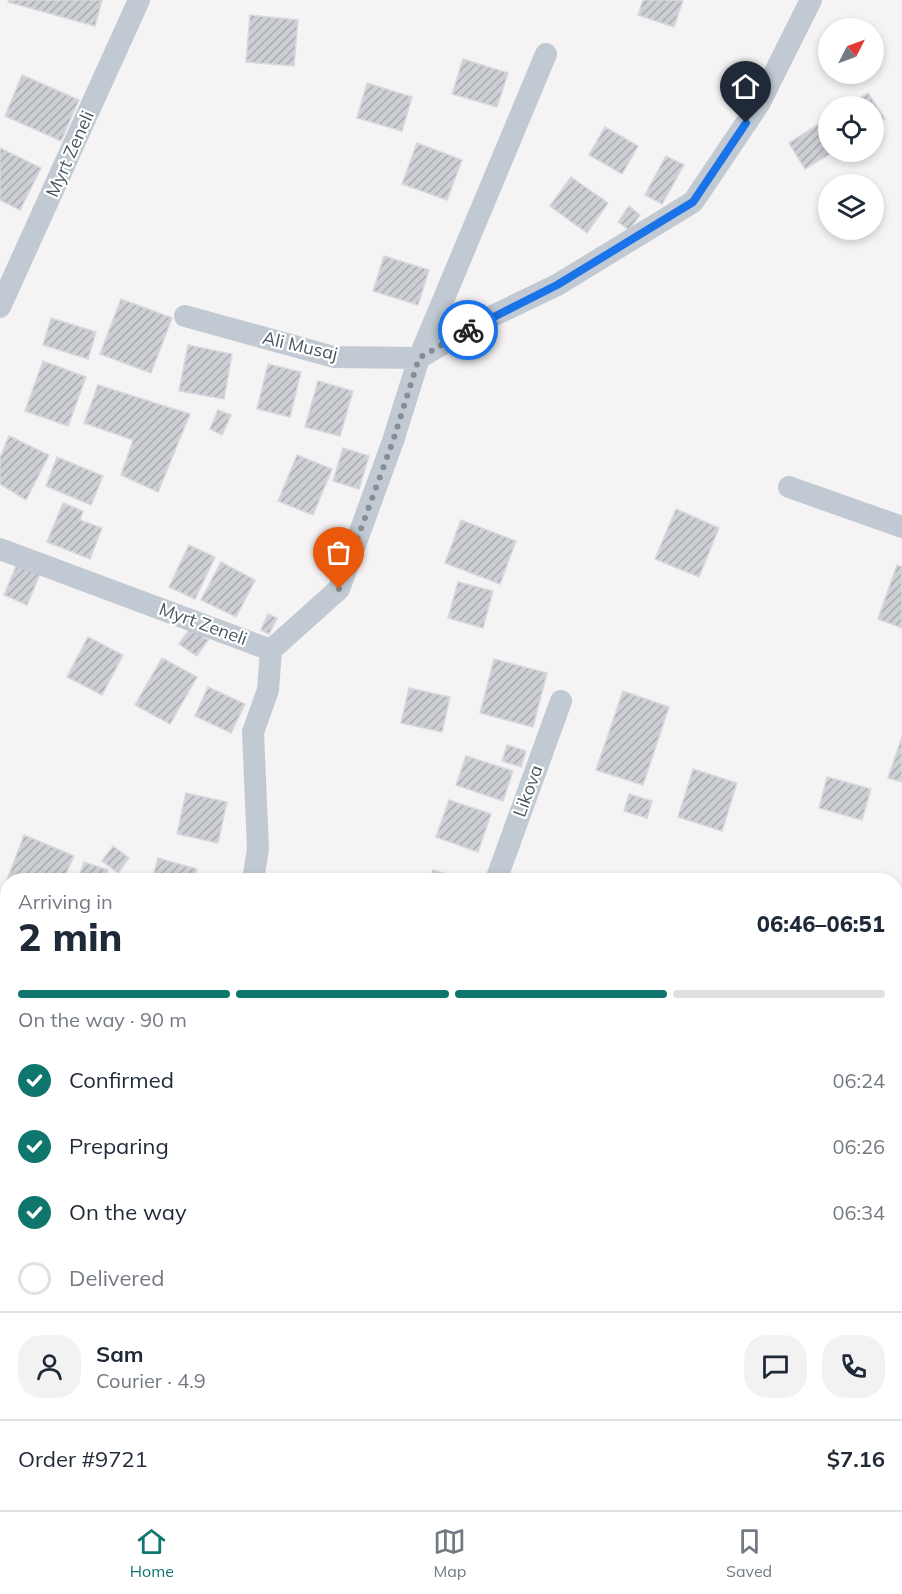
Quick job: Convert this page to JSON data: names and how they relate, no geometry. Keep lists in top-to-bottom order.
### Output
{
  "streets": {
    "street": ["Myrt Zeneli", "Ali Musaj", "Likova"]
  },
  "north": "top right",
  "page": {
    "heading": ["2 min", "Arriving in", "06:46–06:51"],
    "panel": [
      "Sam",
      "Courier · 4.9",
      "Order #9721",
      "$7.16"
    ],
    "bar": "On the way · 90 m",
    "list": [
      ["Confirmed", "06:24"],
      ["Preparing", "06:26"],
      ["On the way", "06:34"],
      "Delivered"
    ],
    "tabs": ["Home", "Map", "Saved"]
  }
}
